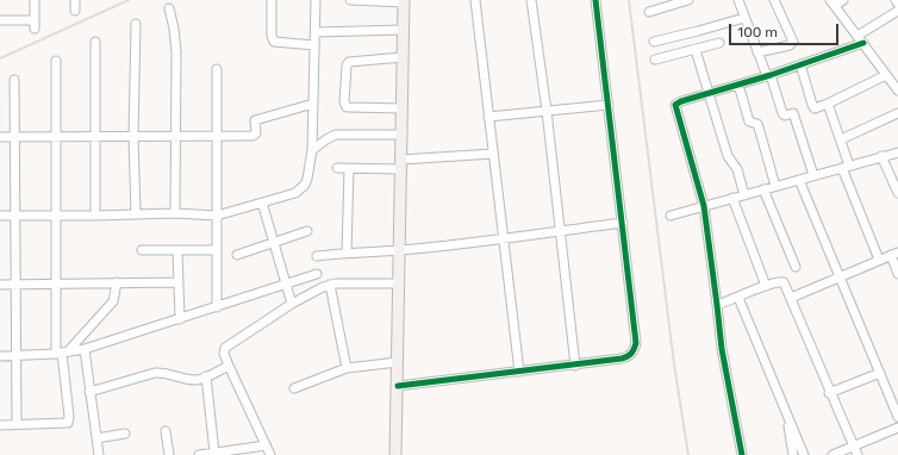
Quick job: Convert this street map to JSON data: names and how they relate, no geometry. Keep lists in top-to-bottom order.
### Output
{
  "scale_bar": "100 m"
}
